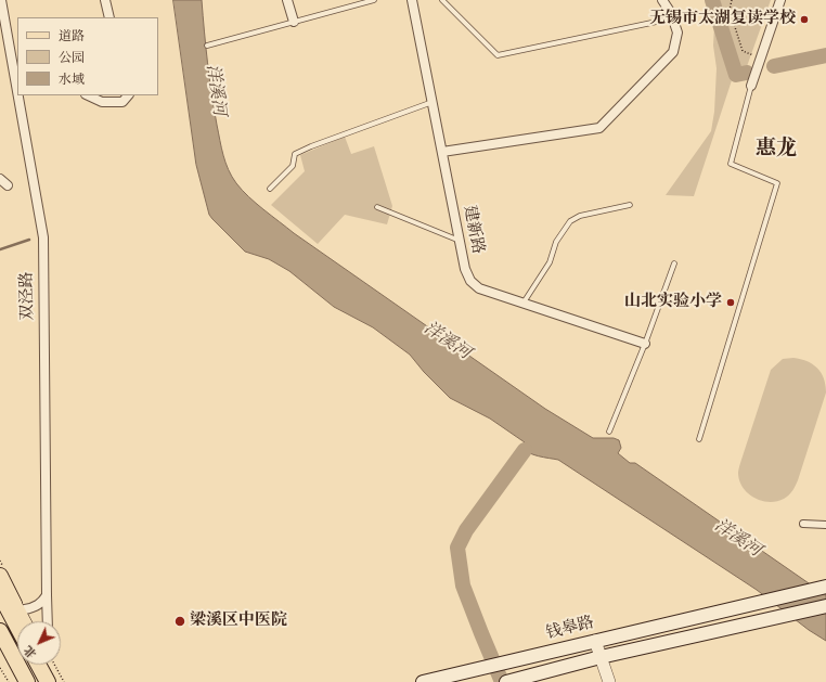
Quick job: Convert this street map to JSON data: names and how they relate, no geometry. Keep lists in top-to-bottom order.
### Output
{
  "streets": {
    "main road": ["钱皋路"],
    "street": ["建新路", "双泾路"]
  },
  "districts": ["惠龙"],
  "water": ["洋溪河"],
  "places": ["无锡市太湖复读学校", "山北实验小学", "梁溪区中医院"],
  "legend": ["道路", "公园", "水域"],
  "north": "bottom left"
}
